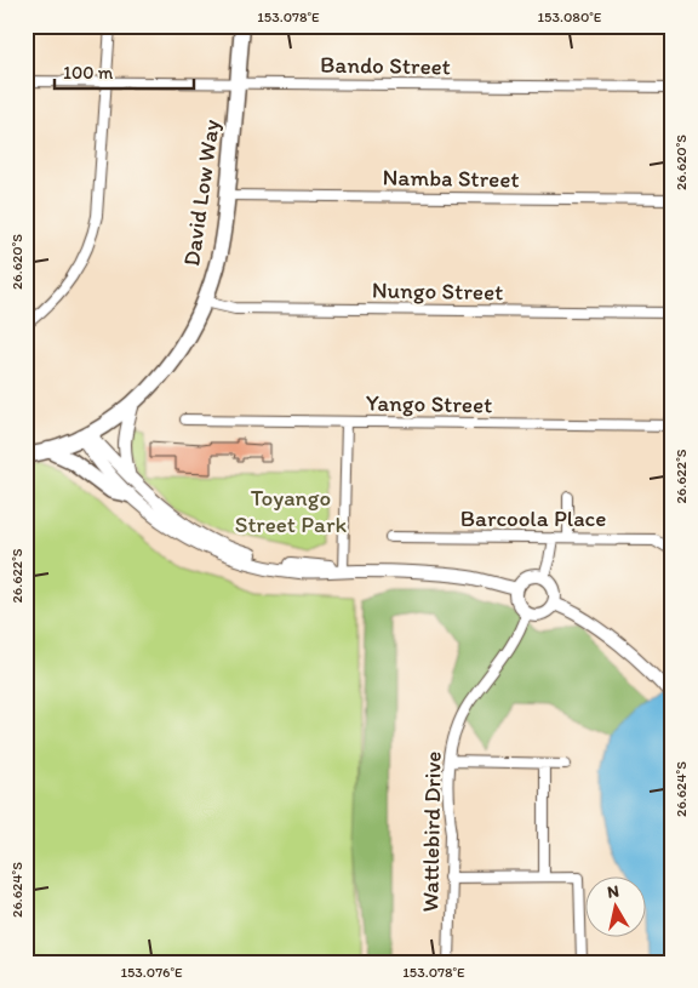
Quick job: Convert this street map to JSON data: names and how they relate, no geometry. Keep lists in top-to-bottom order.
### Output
{
  "streets": {
    "main road": ["David Low Way"],
    "street": [
      "Bando Street",
      "Namba Street",
      "Nungo Street",
      "Yango Street",
      "Barcoola Place",
      "Wattlebird Drive"
    ]
  },
  "crossings": [
    ["Bando Street", "David Low Way"],
    ["Namba Street", "David Low Way"],
    ["David Low Way", "Nungo Street"]
  ],
  "parks": ["Toyango Street Park"],
  "scale_bar": "100 m",
  "north": "top",
  "coordinates": [
    "153.078°E",
    "153.080°E",
    "26.620°S",
    "26.622°S",
    "26.624°S",
    "153.076°E"
  ]
}
